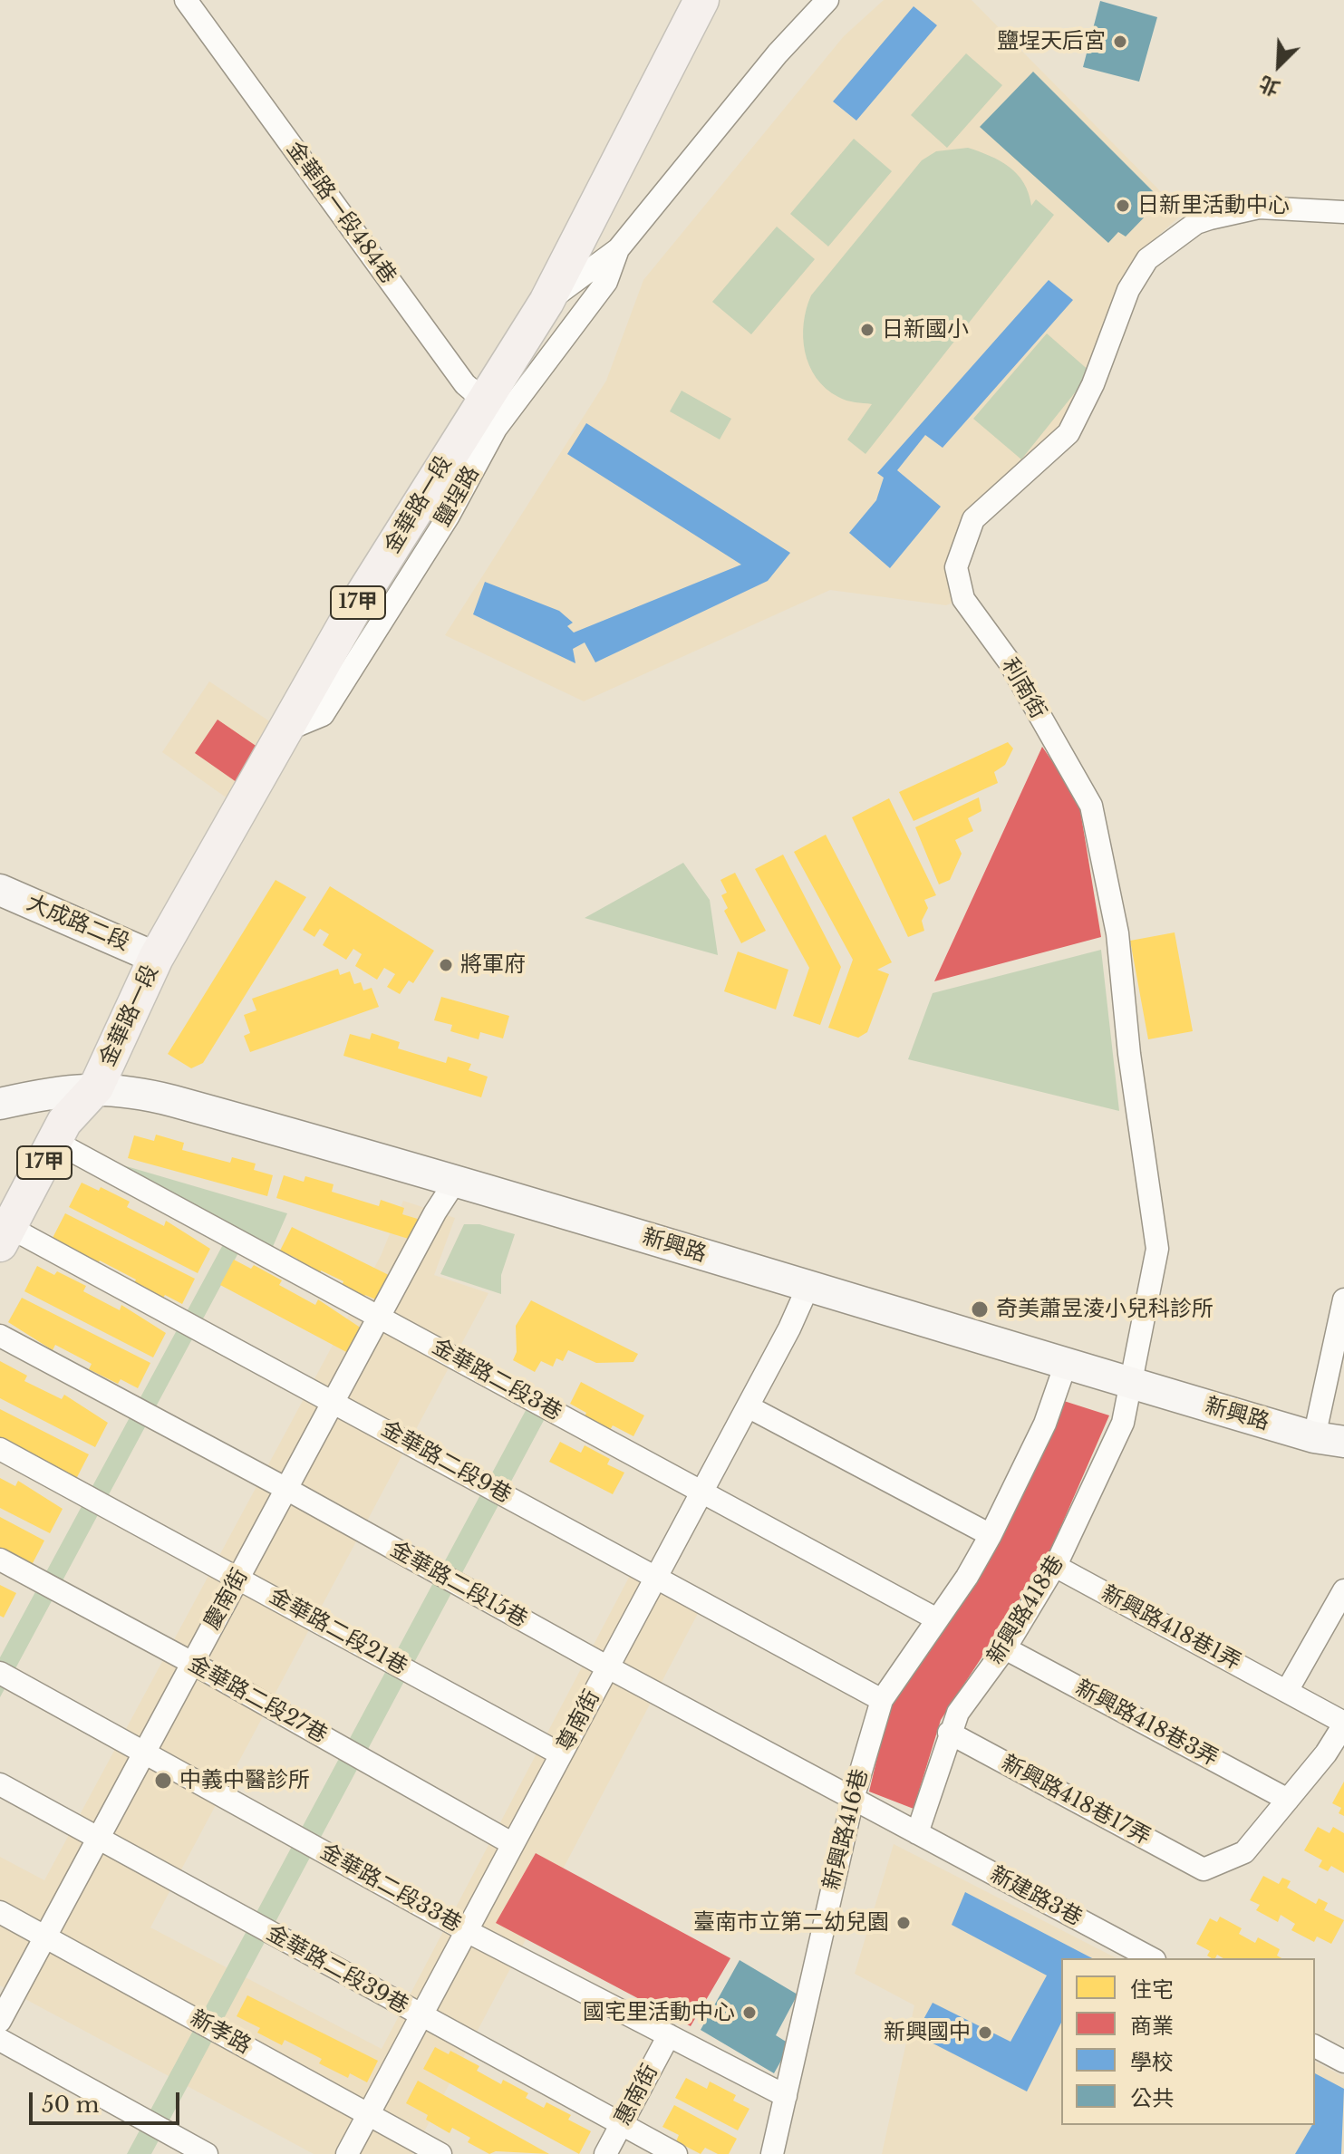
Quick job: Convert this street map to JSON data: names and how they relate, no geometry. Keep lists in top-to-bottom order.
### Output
{
  "streets": {
    "main road": ["金華路一段", "17甲"],
    "street": [
      "金華路一段484巷",
      "利南街",
      "大成路二段",
      "新興路",
      "金華路二段3巷",
      "金華路二段9巷",
      "金華路二段15巷",
      "慶南街",
      "新興路418巷",
      "新興路418巷1弄",
      "金華路二段21巷",
      "金華路二段27巷",
      "尊南街",
      "新興路418巷3弄",
      "新興路418巷17弄",
      "新興路416巷",
      "金華路二段33巷",
      "新建路3巷",
      "金華路二段39巷",
      "新孝路",
      "惠南街"
    ]
  },
  "crossings": [
    ["金華路一段484巷", "金華路一段"],
    ["金華路一段", "17甲"],
    ["金華路一段", "大成路二段"],
    ["金華路一段", "新興路"],
    ["17甲", "新興路"],
    ["17甲", "金華路二段3巷"],
    ["17甲", "金華路二段9巷"],
    ["利南街", "新興路"],
    ["利南街", "新興路418巷"],
    ["新興路", "慶南街"],
    ["新興路", "新興路418巷"],
    ["新興路", "尊南街"],
    ["新興路", "新興路416巷"],
    ["金華路二段3巷", "慶南街"],
    ["金華路二段3巷", "尊南街"],
    ["金華路二段3巷", "新興路416巷"],
    ["金華路二段9巷", "慶南街"],
    ["金華路二段9巷", "尊南街"],
    ["金華路二段9巷", "新興路416巷"],
    ["金華路二段15巷", "慶南街"],
    ["金華路二段15巷", "新興路418巷"],
    ["金華路二段15巷", "尊南街"],
    ["金華路二段15巷", "新興路416巷"],
    ["金華路二段15巷", "新建路3巷"],
    ["慶南街", "金華路二段21巷"],
    ["慶南街", "金華路二段27巷"],
    ["慶南街", "金華路二段33巷"],
    ["慶南街", "金華路二段39巷"],
    ["慶南街", "新孝路"],
    ["新興路418巷", "新興路418巷1弄"],
    ["新興路418巷", "新興路418巷3弄"],
    ["新興路418巷", "新興路418巷17弄"],
    ["新興路418巷", "新建路3巷"],
    ["金華路二段21巷", "尊南街"],
    ["金華路二段27巷", "尊南街"],
    ["尊南街", "金華路二段33巷"],
    ["尊南街", "金華路二段39巷"],
    ["尊南街", "新孝路"],
    ["新興路418巷3弄", "新興路418巷17弄"],
    ["新興路416巷", "金華路二段33巷"],
    ["金華路二段33巷", "惠南街"],
    ["金華路二段39巷", "惠南街"]
  ],
  "places": [
    "鹽埕天后宮",
    "日新里活動中心",
    "日新國小",
    "將軍府",
    "奇美蕭昱淩小兒科診所",
    "中義中醫診所",
    "臺南市立第二幼兒園",
    "國宅里活動中心",
    "新興國中"
  ],
  "legend": [
    "住宅",
    "商業",
    "學校",
    "公共"
  ],
  "scale_bar": "50 m",
  "north": "bottom left"
}
